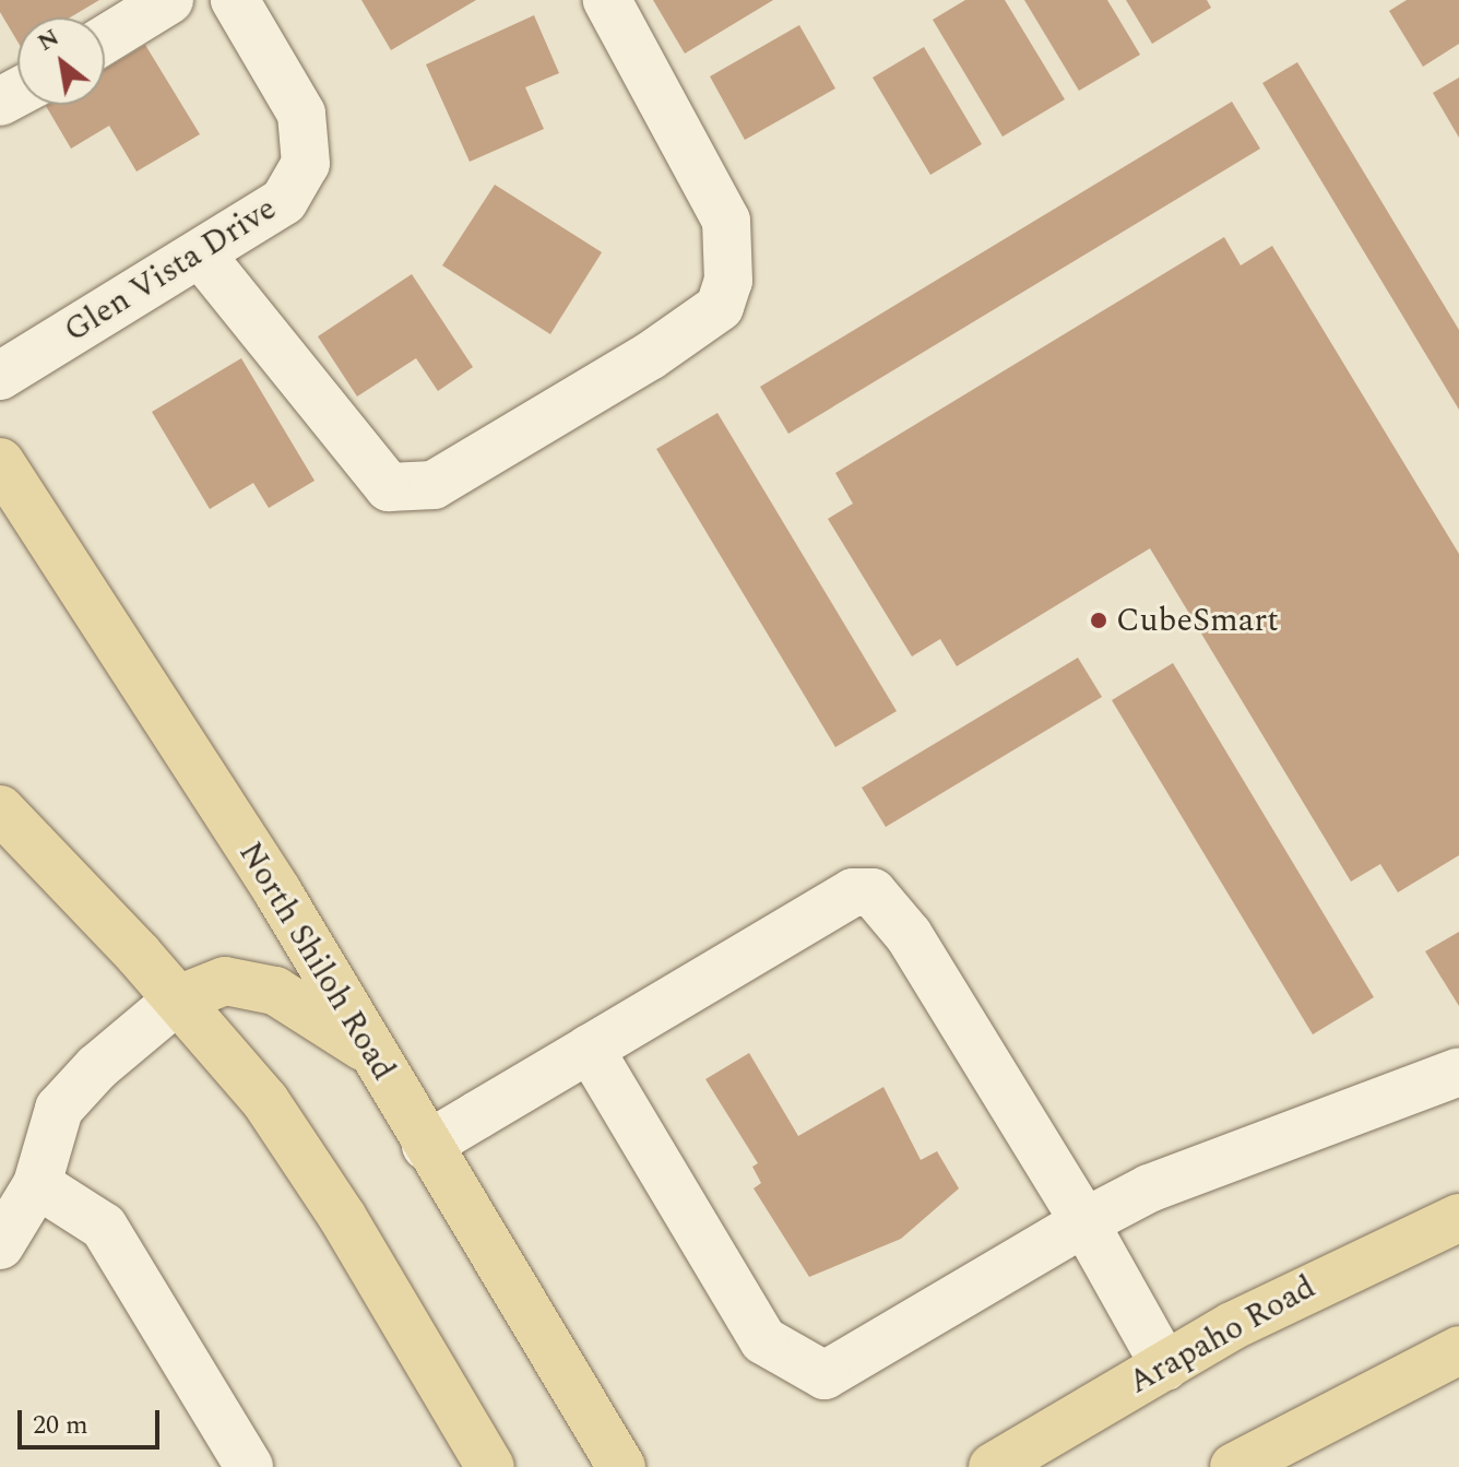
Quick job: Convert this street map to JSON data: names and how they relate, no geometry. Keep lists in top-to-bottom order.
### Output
{
  "streets": {
    "main road": ["North Shiloh Road", "Arapaho Road"],
    "street": ["Glen Vista Drive"]
  },
  "places": ["CubeSmart"],
  "scale_bar": "20 m",
  "north": "top left"
}
